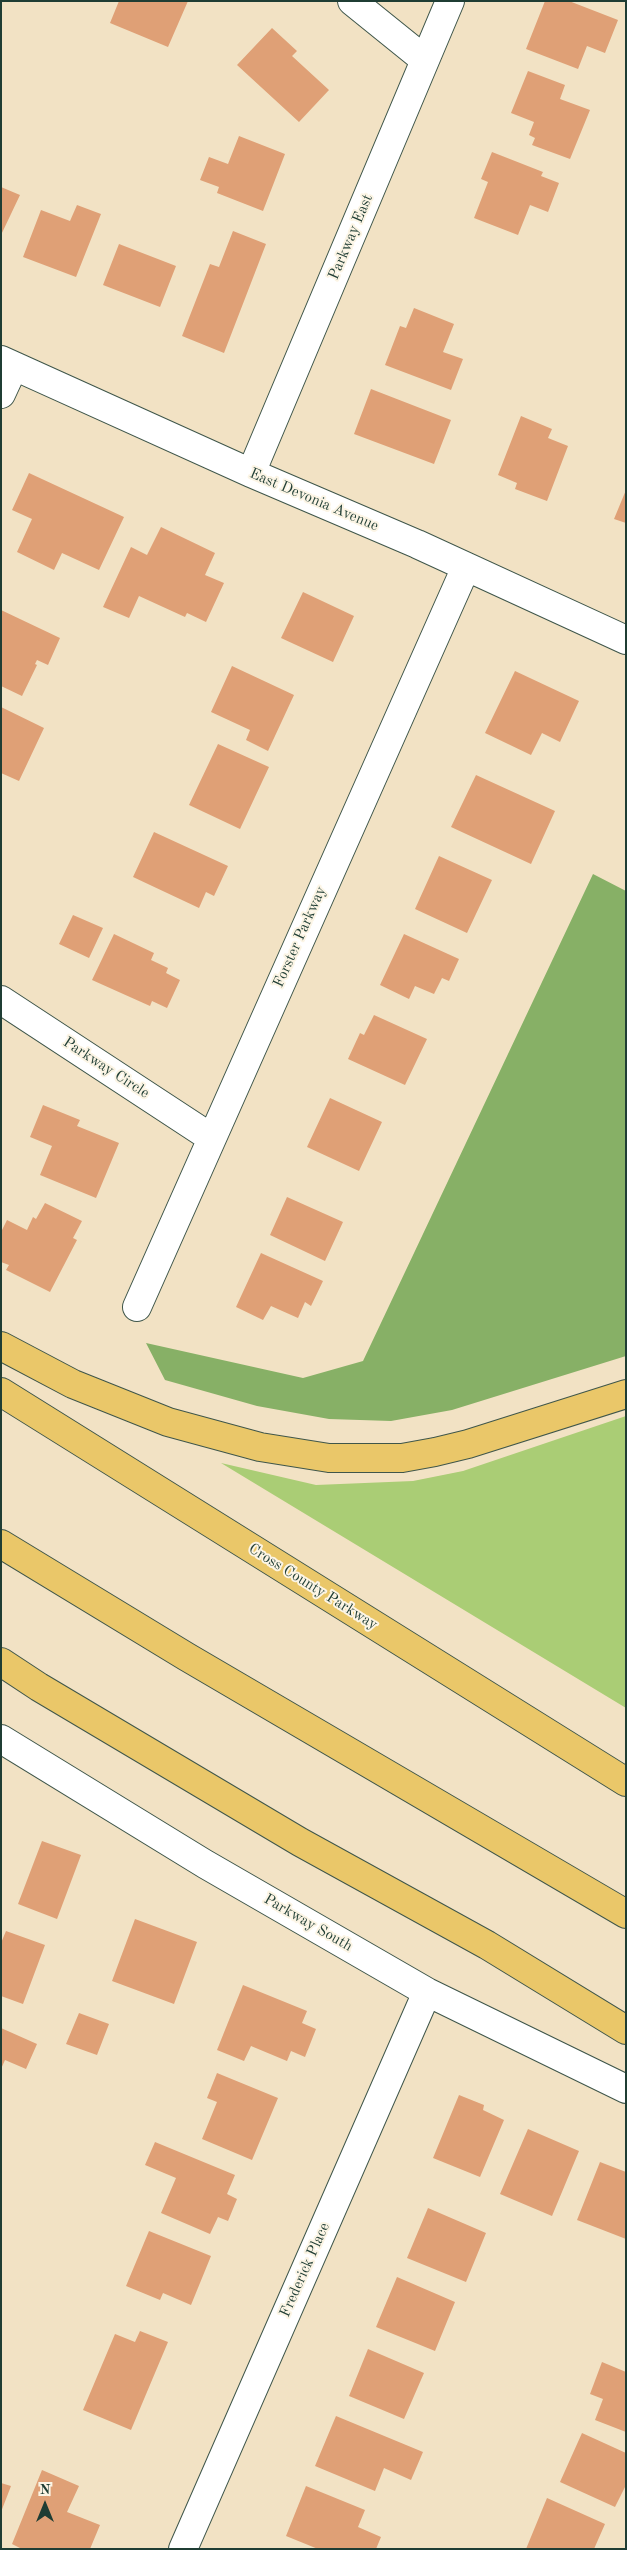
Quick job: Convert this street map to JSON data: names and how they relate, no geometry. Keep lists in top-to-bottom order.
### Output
{
  "streets": {
    "highway": ["Cross County Parkway"],
    "street": [
      "Parkway East",
      "East Devonia Avenue",
      "Forster Parkway",
      "Parkway Circle",
      "Parkway South",
      "Frederick Place"
    ]
  },
  "crossings": [
    ["Parkway East", "East Devonia Avenue"],
    ["East Devonia Avenue", "Forster Parkway"],
    ["Forster Parkway", "Parkway Circle"],
    ["Parkway South", "Frederick Place"]
  ],
  "north": "top"
}
